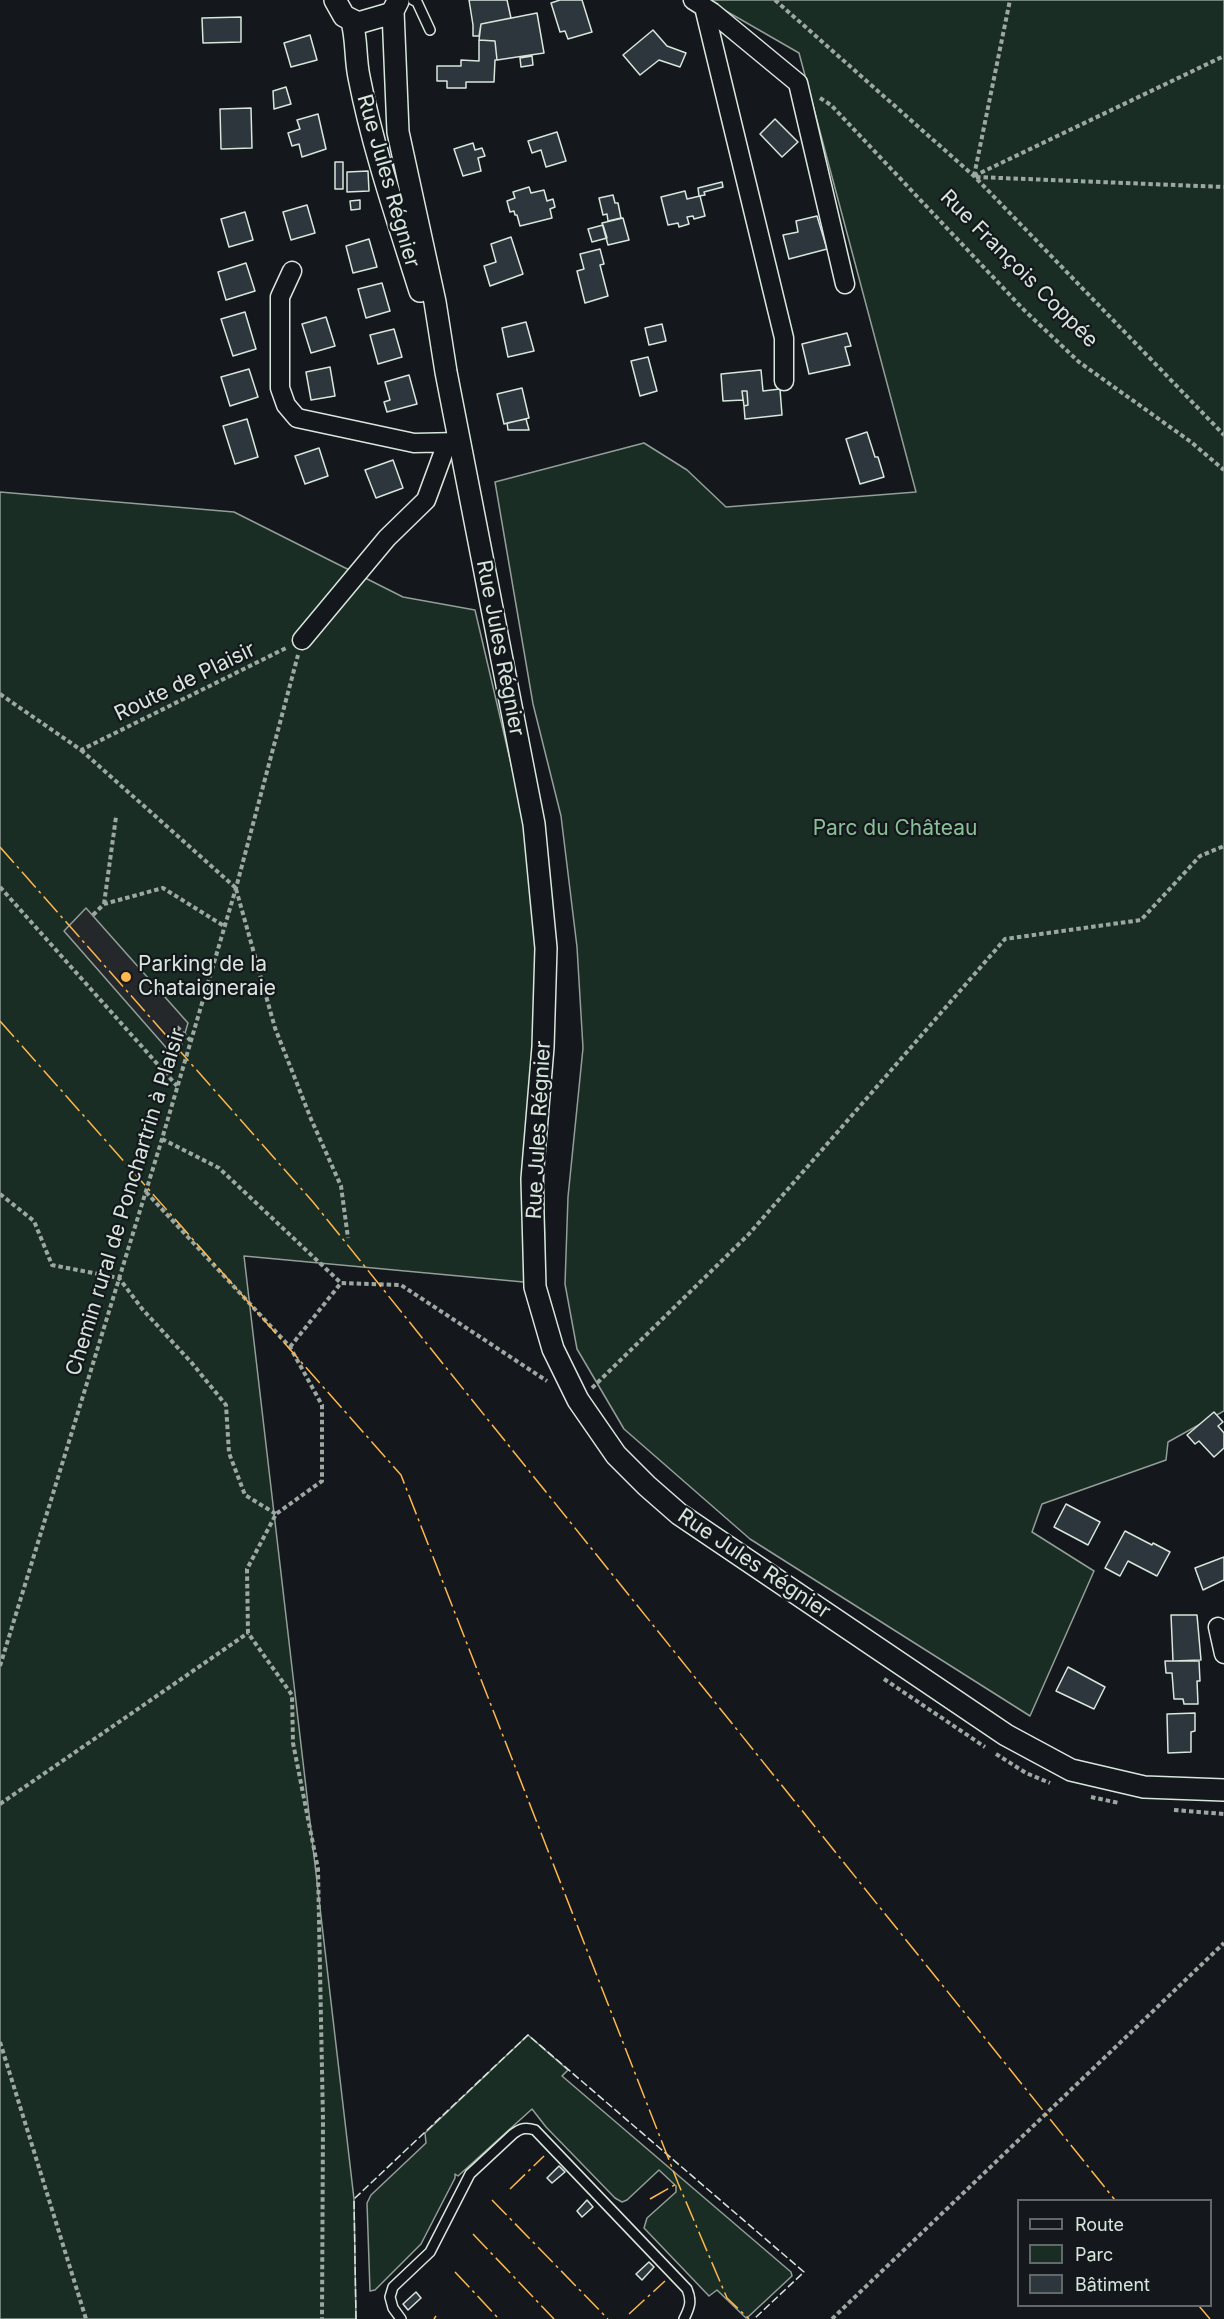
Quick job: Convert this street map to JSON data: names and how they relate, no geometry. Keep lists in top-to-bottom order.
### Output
{
  "streets": {
    "street": ["Rue Jules Régnier"],
    "path": ["Rue François Coppée", "Route de Plaisir", "Chemin rural de Ponchartrin à Plaisir"]
  },
  "crossings": [
    ["Route de Plaisir", "Chemin rural de Ponchartrin à Plaisir"]
  ],
  "parks": ["Parc du Château"],
  "places": ["Parking de la Chataigneraie"],
  "legend": ["Route", "Parc", "Bâtiment"]
}
